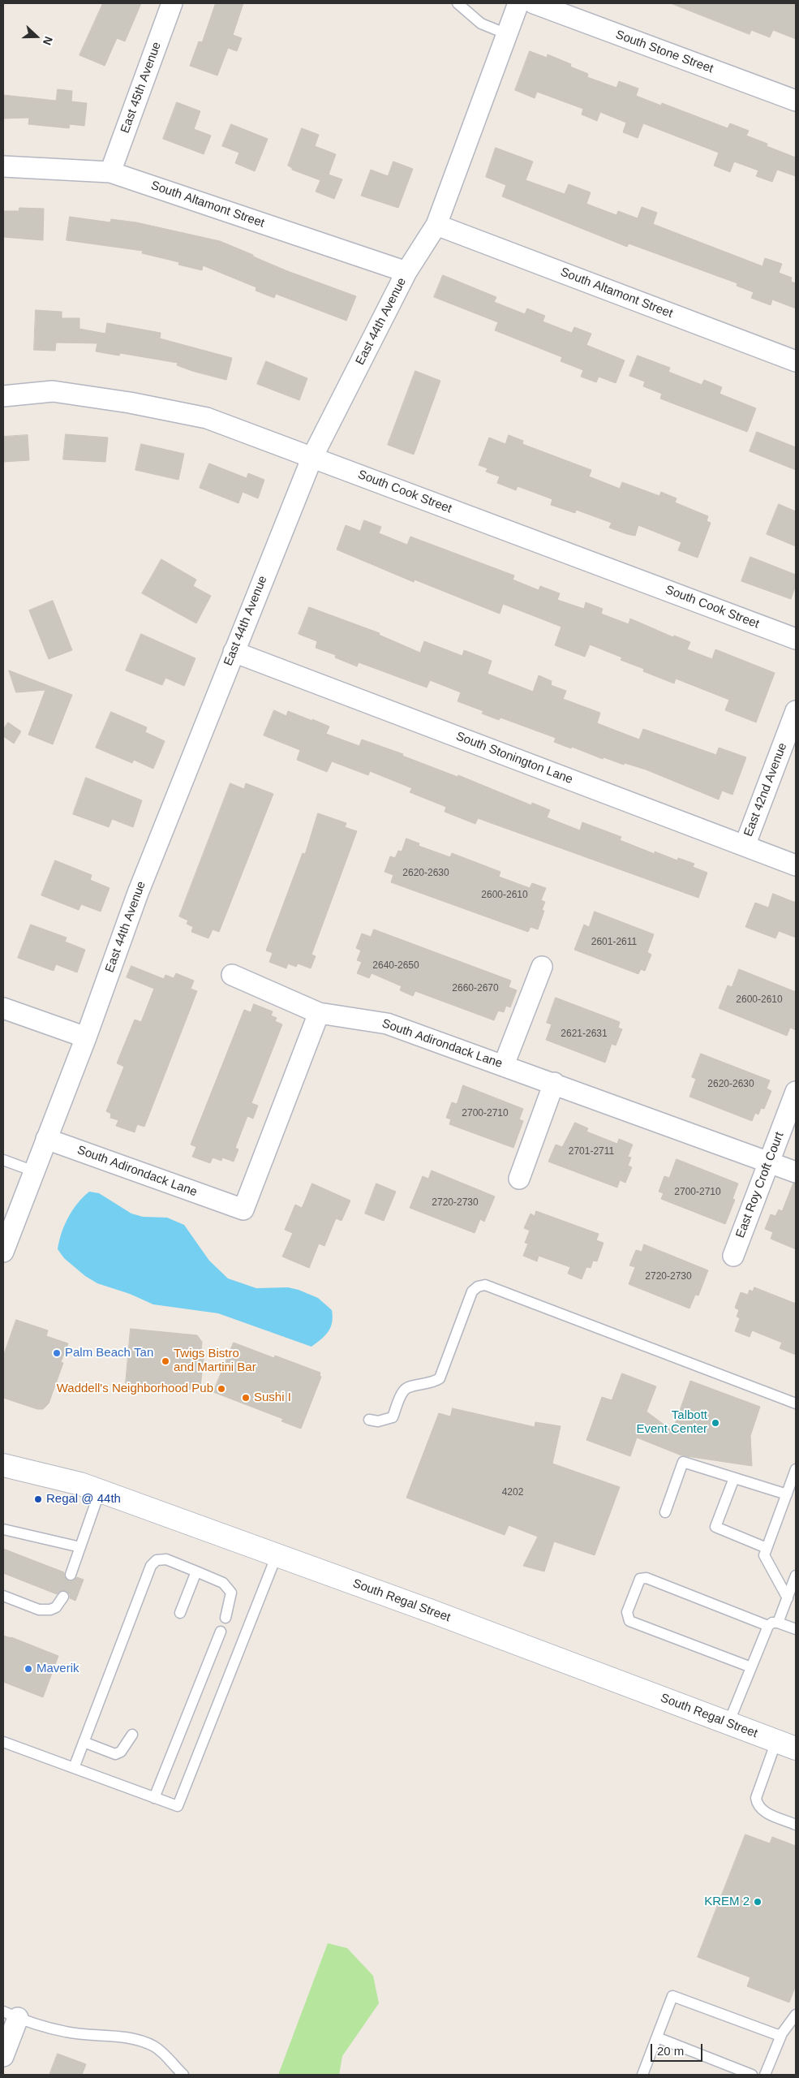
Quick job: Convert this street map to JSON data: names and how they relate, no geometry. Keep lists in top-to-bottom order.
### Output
{
  "streets": {
    "main road": ["South Regal Street"],
    "street": [
      "South Stone Street",
      "East 45th Avenue",
      "South Altamont Street",
      "East 44th Avenue",
      "South Cook Street",
      "South Stonington Lane",
      "East 42nd Avenue",
      "South Adirondack Lane",
      "East Roy Croft Court"
    ]
  },
  "crossings": [
    ["East 45th Avenue", "South Altamont Street"],
    ["South Altamont Street", "East 44th Avenue"],
    ["East 44th Avenue", "South Cook Street"],
    ["East 44th Avenue", "South Stonington Lane"],
    ["East 44th Avenue", "South Adirondack Lane"],
    ["South Stonington Lane", "East 42nd Avenue"],
    ["South Adirondack Lane", "East Roy Croft Court"]
  ],
  "places": [
    "Palm Beach Tan",
    "Twigs Bistro and Martini Bar",
    "Waddell's Neighborhood Pub",
    "Sushi I",
    "Talbott Event Center",
    "Regal @ 44th",
    "Maverik",
    "KREM 2"
  ],
  "house_numbers": [
    "2620-2630",
    "2600-2610",
    "2601-2611",
    "2640-2650",
    "2660-2670",
    "2600-2610",
    "2621-2631",
    "2620-2630",
    "2700-2710",
    "2701-2711",
    "2700-2710",
    "2720-2730",
    "2720-2730",
    "4202"
  ],
  "scale_bar": "20 m",
  "north": "right"
}
